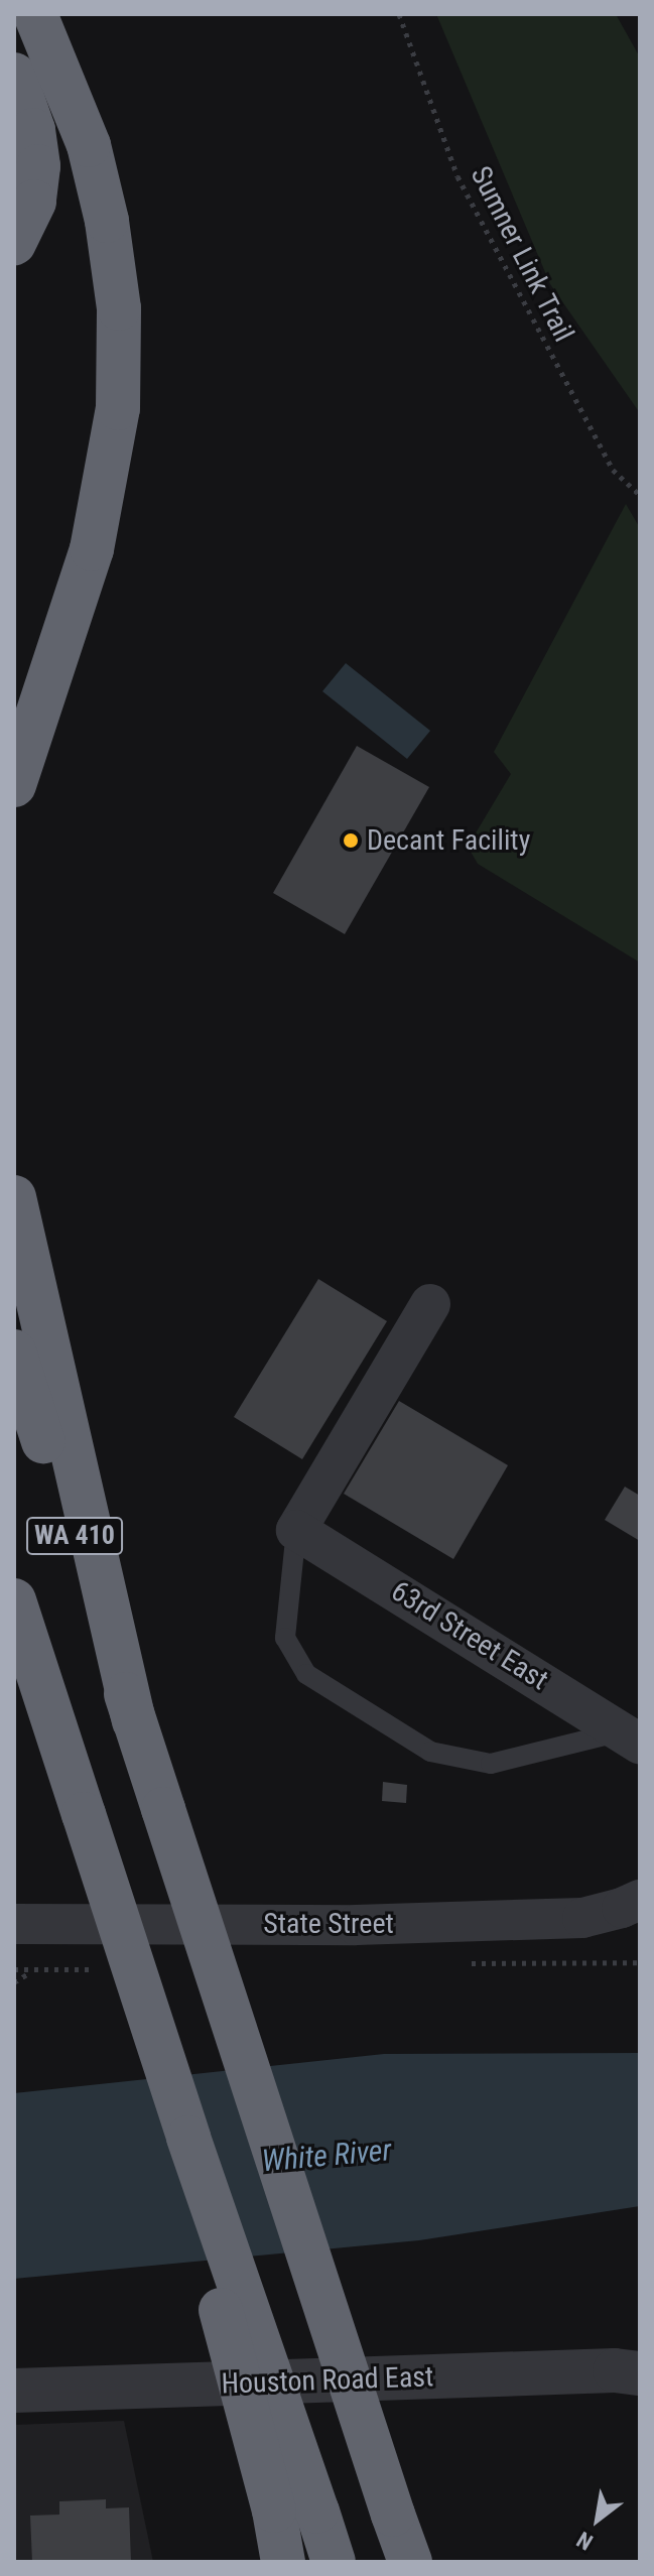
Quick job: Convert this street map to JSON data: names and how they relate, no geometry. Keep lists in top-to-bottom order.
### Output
{
  "streets": {
    "highway": ["WA 410"],
    "street": ["63rd Street East", "State Street", "Houston Road East"],
    "path": ["Sumner Link Trail"]
  },
  "water": ["White River"],
  "places": ["Decant Facility"],
  "north": "bottom left"
}
